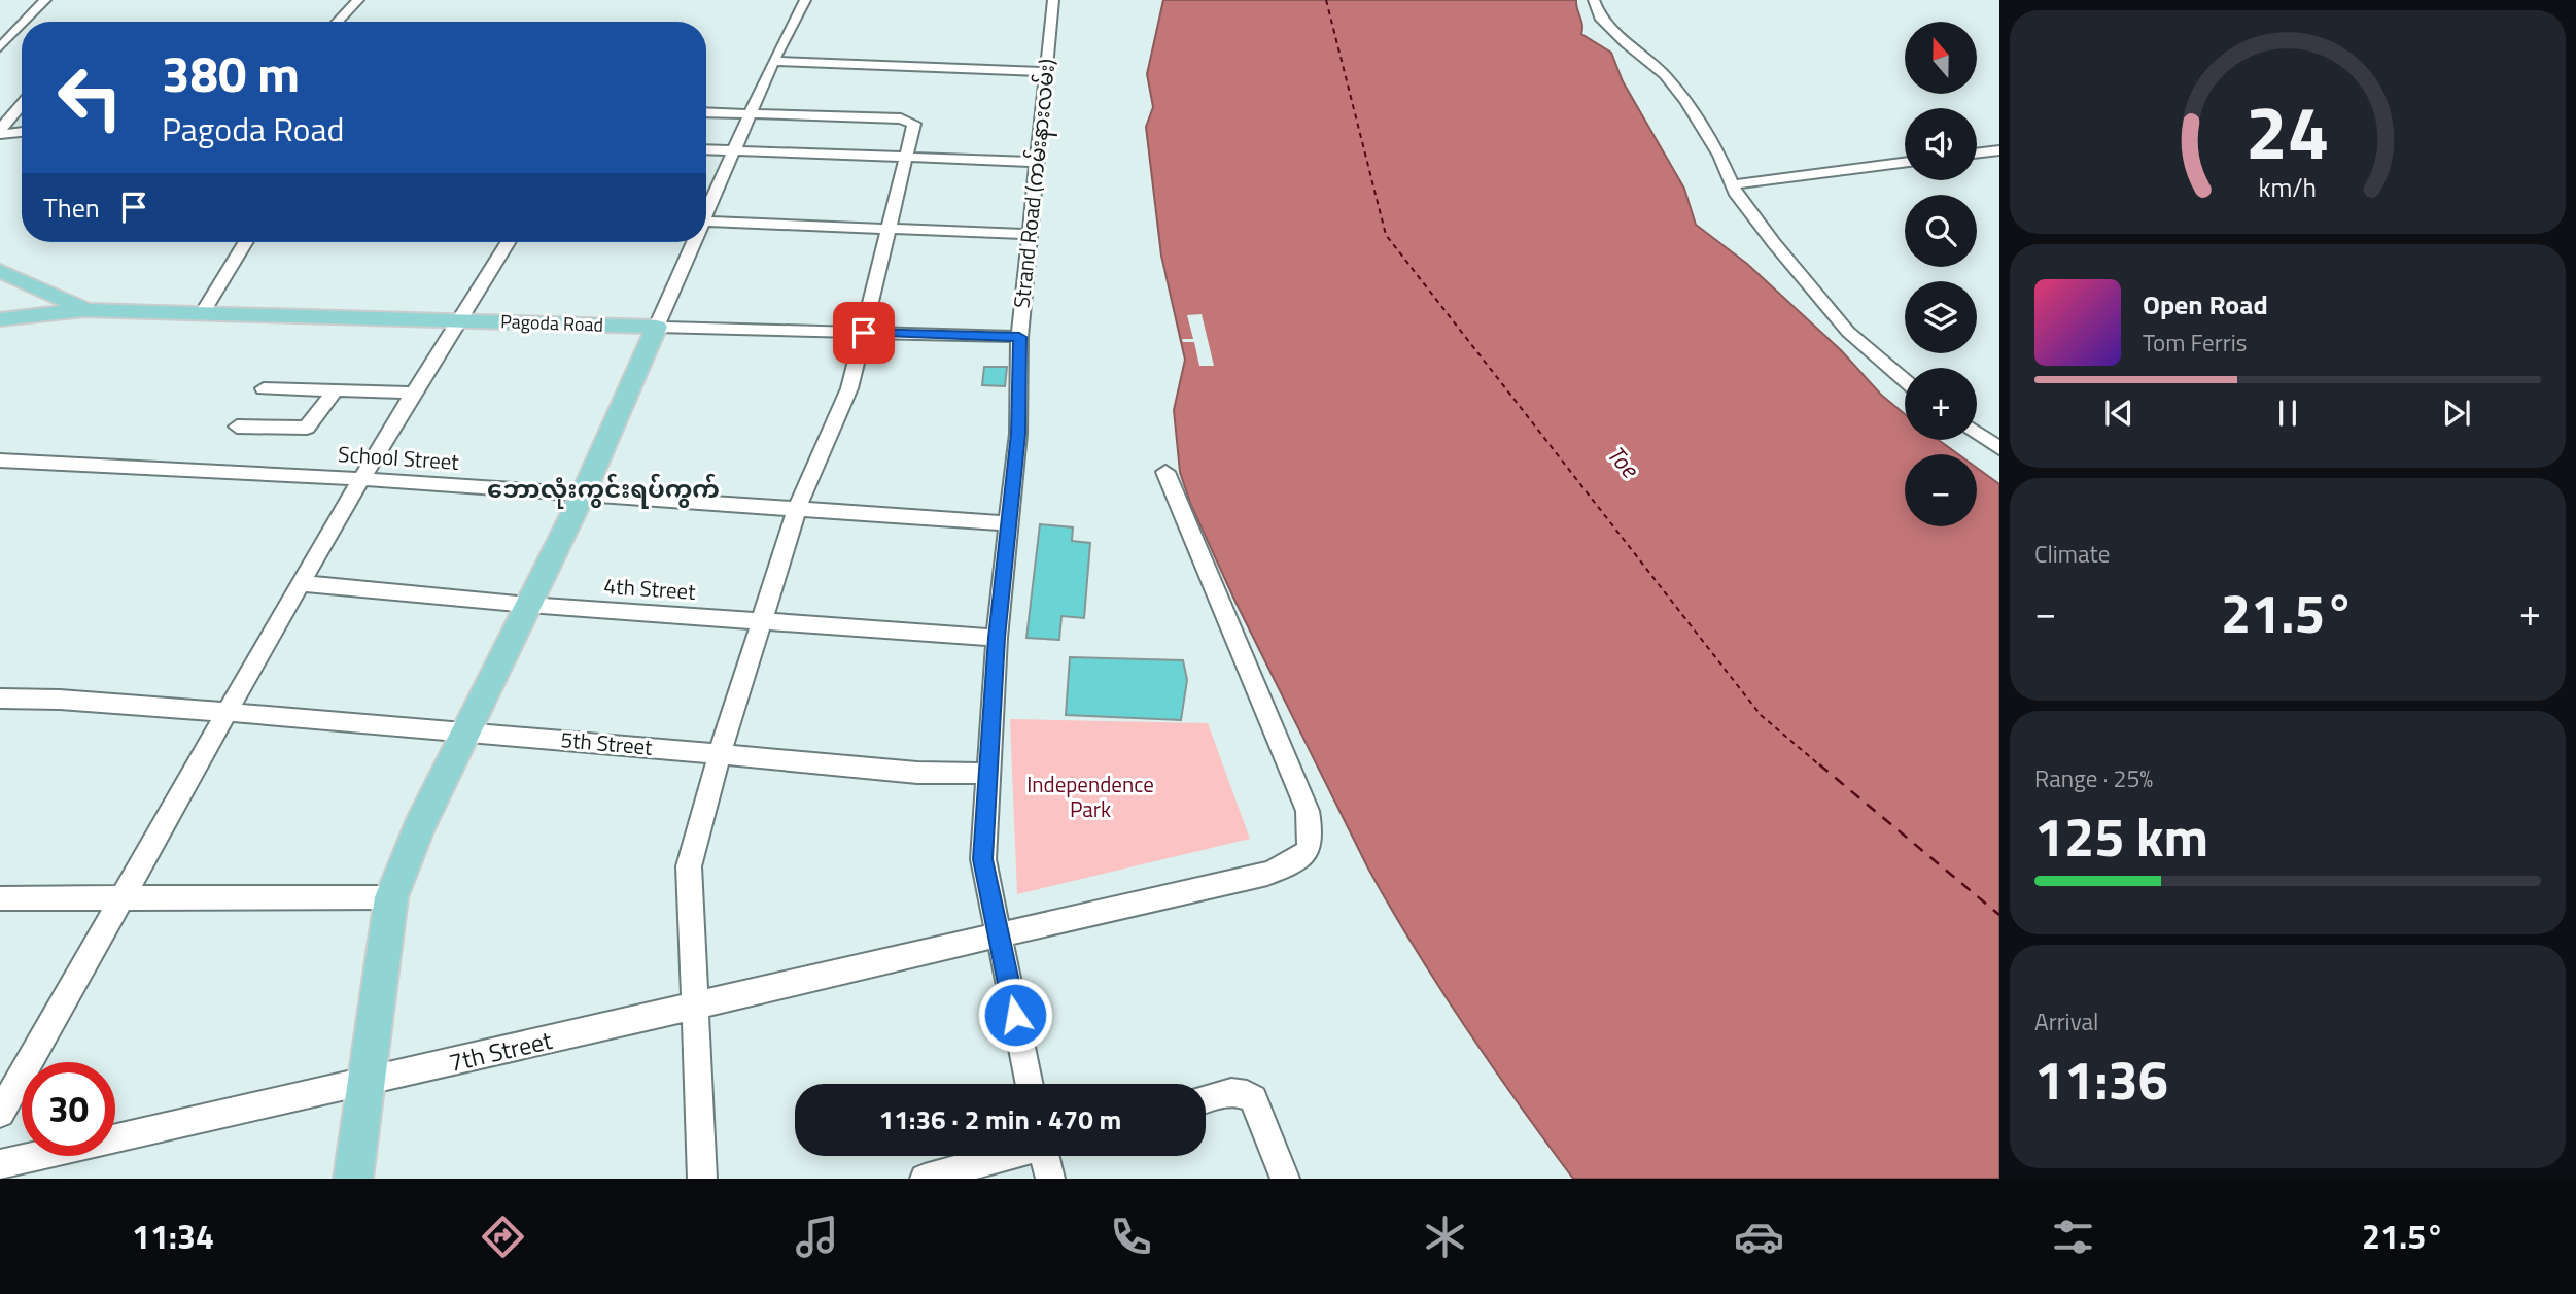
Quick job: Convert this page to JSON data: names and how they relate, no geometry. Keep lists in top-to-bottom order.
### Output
{
  "streets": {
    "main road": ["Pagoda Road"],
    "street": [
      "Strand Road (ကမ်းနားလမ်း)",
      "School Street",
      "4th Street",
      "5th Street",
      "7th Street"
    ]
  },
  "crossings": [
    ["Strand Road (ကမ်းနားလမ်း)", "Pagoda Road"],
    ["Strand Road (ကမ်းနားလမ်း)", "School Street"],
    ["Strand Road (ကမ်းနားလမ်း)", "4th Street"],
    ["Strand Road (ကမ်းနားလမ်း)", "5th Street"],
    ["Strand Road (ကမ်းနားလမ်း)", "7th Street"]
  ],
  "districts": ["ဘောလုံးကွင်းရပ်ကွက်"],
  "water": ["Toe"],
  "parks": ["Independence Park"],
  "north": "top",
  "page": {
    "map_buttons": ["+", "−"],
    "turn": ["380 m", "Pagoda Road"],
    "then": "Then",
    "song": ["Open Road", "Tom Ferris"],
    "tile": [
      "Climate",
      ["Range · 25%", "125 km"],
      ["Arrival", "11:36"]
    ],
    "heat": ["−", "21.5°", "+"],
    "limit": "30",
    "trip": "11:36 · 2 min · 470 m",
    "tabs": ["11:34", "21.5°"],
    "gauge": ["24", "km/h"]
  }
}
